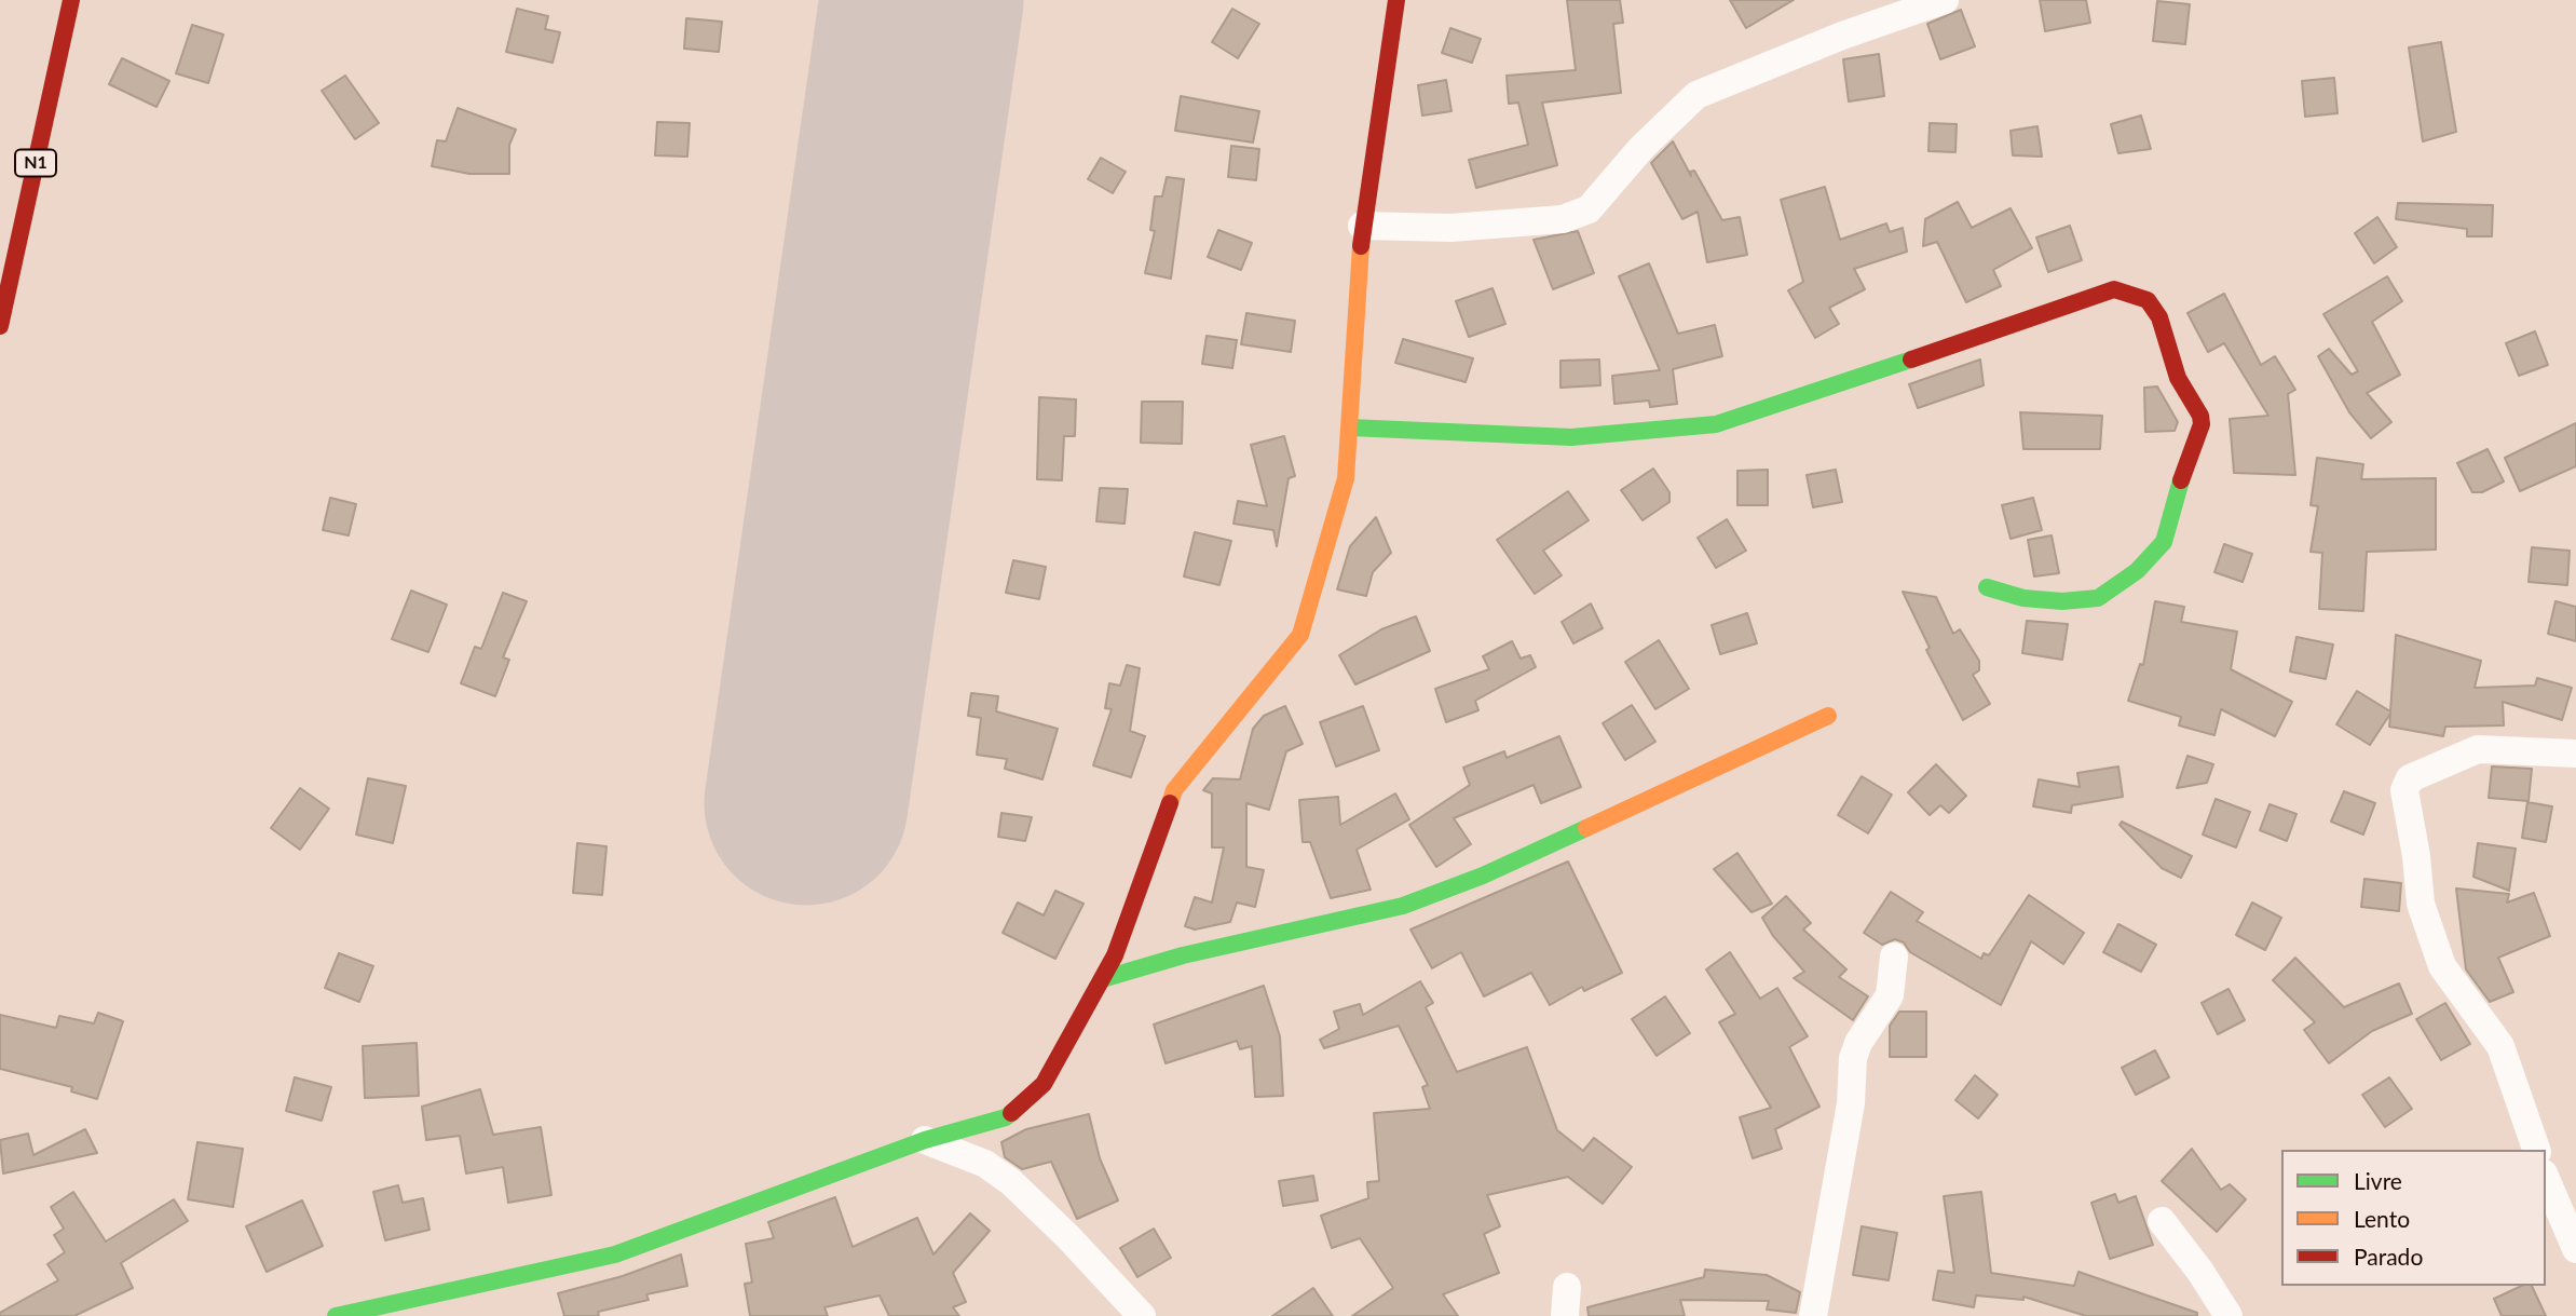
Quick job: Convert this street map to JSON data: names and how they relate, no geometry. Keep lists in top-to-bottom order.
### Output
{
  "streets": {
    "main road": ["N1"]
  },
  "legend": ["Livre", "Lento", "Parado"]
}
